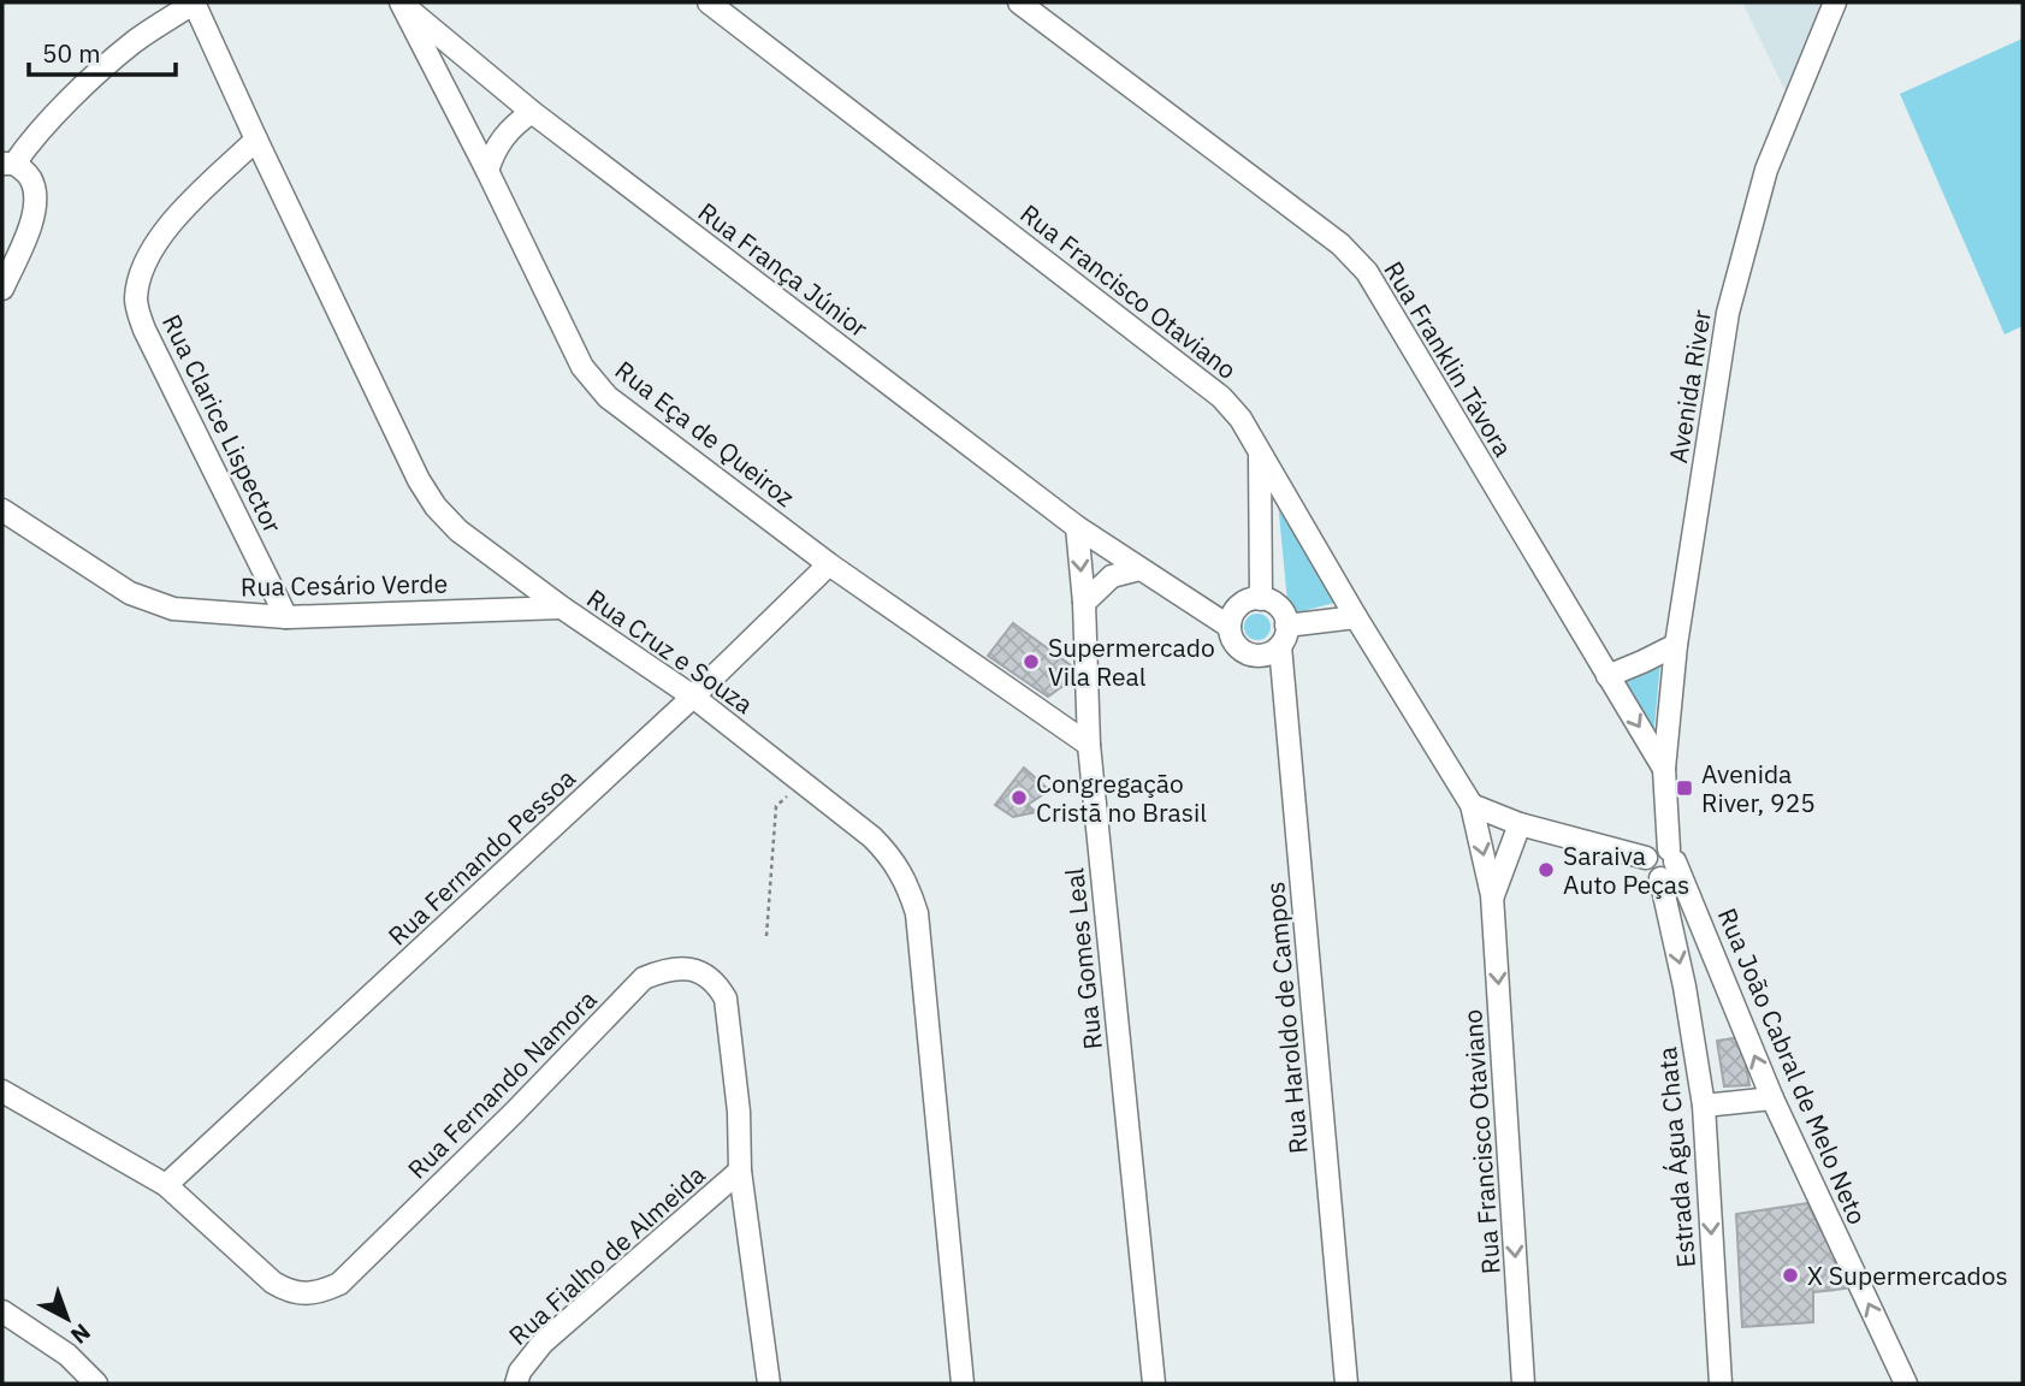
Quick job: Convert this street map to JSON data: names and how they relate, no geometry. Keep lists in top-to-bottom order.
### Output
{
  "streets": {
    "street": [
      "Rua França Júnior",
      "Rua Francisco Otaviano",
      "Rua Franklin Távora",
      "Avenida River",
      "Rua Clarice Lispector",
      "Rua Eça de Queiroz",
      "Rua Cesário Verde",
      "Rua Cruz e Souza",
      "Rua Fernando Pessoa",
      "Rua Gomes Leal",
      "Rua Haroldo de Campos",
      "Rua João Cabral de Melo Neto",
      "Rua Fernando Namora",
      "Estrada Água Chata",
      "Rua Fialho de Almeida"
    ]
  },
  "crossings": [
    ["Rua França Júnior", "Rua Eça de Queiroz"],
    ["Rua França Júnior", "Rua Gomes Leal"],
    ["Rua França Júnior", "Rua Haroldo de Campos"],
    ["Rua Franklin Távora", "Avenida River"],
    ["Avenida River", "Rua João Cabral de Melo Neto"],
    ["Avenida River", "Estrada Água Chata"],
    ["Rua Clarice Lispector", "Rua Cesário Verde"],
    ["Rua Clarice Lispector", "Rua Cruz e Souza"],
    ["Rua Eça de Queiroz", "Rua Fernando Pessoa"],
    ["Rua Eça de Queiroz", "Rua Gomes Leal"],
    ["Rua Cesário Verde", "Rua Cruz e Souza"],
    ["Rua Cruz e Souza", "Rua Fernando Pessoa"],
    ["Rua Fernando Pessoa", "Rua Fernando Namora"],
    ["Rua João Cabral de Melo Neto", "Estrada Água Chata"],
    ["Rua Fernando Namora", "Rua Fialho de Almeida"]
  ],
  "one_way": ["Rua João Cabral de Melo Neto", "Estrada Água Chata"],
  "places": {
    "other": [
      "Supermercado Vila Real",
      "Congregação Cristã no Brasil",
      "Saraiva Auto Peças",
      "X Supermercados"
    ],
    "transit": ["Avenida River, 925"]
  },
  "scale_bar": "50 m",
  "north": "bottom right"
}
